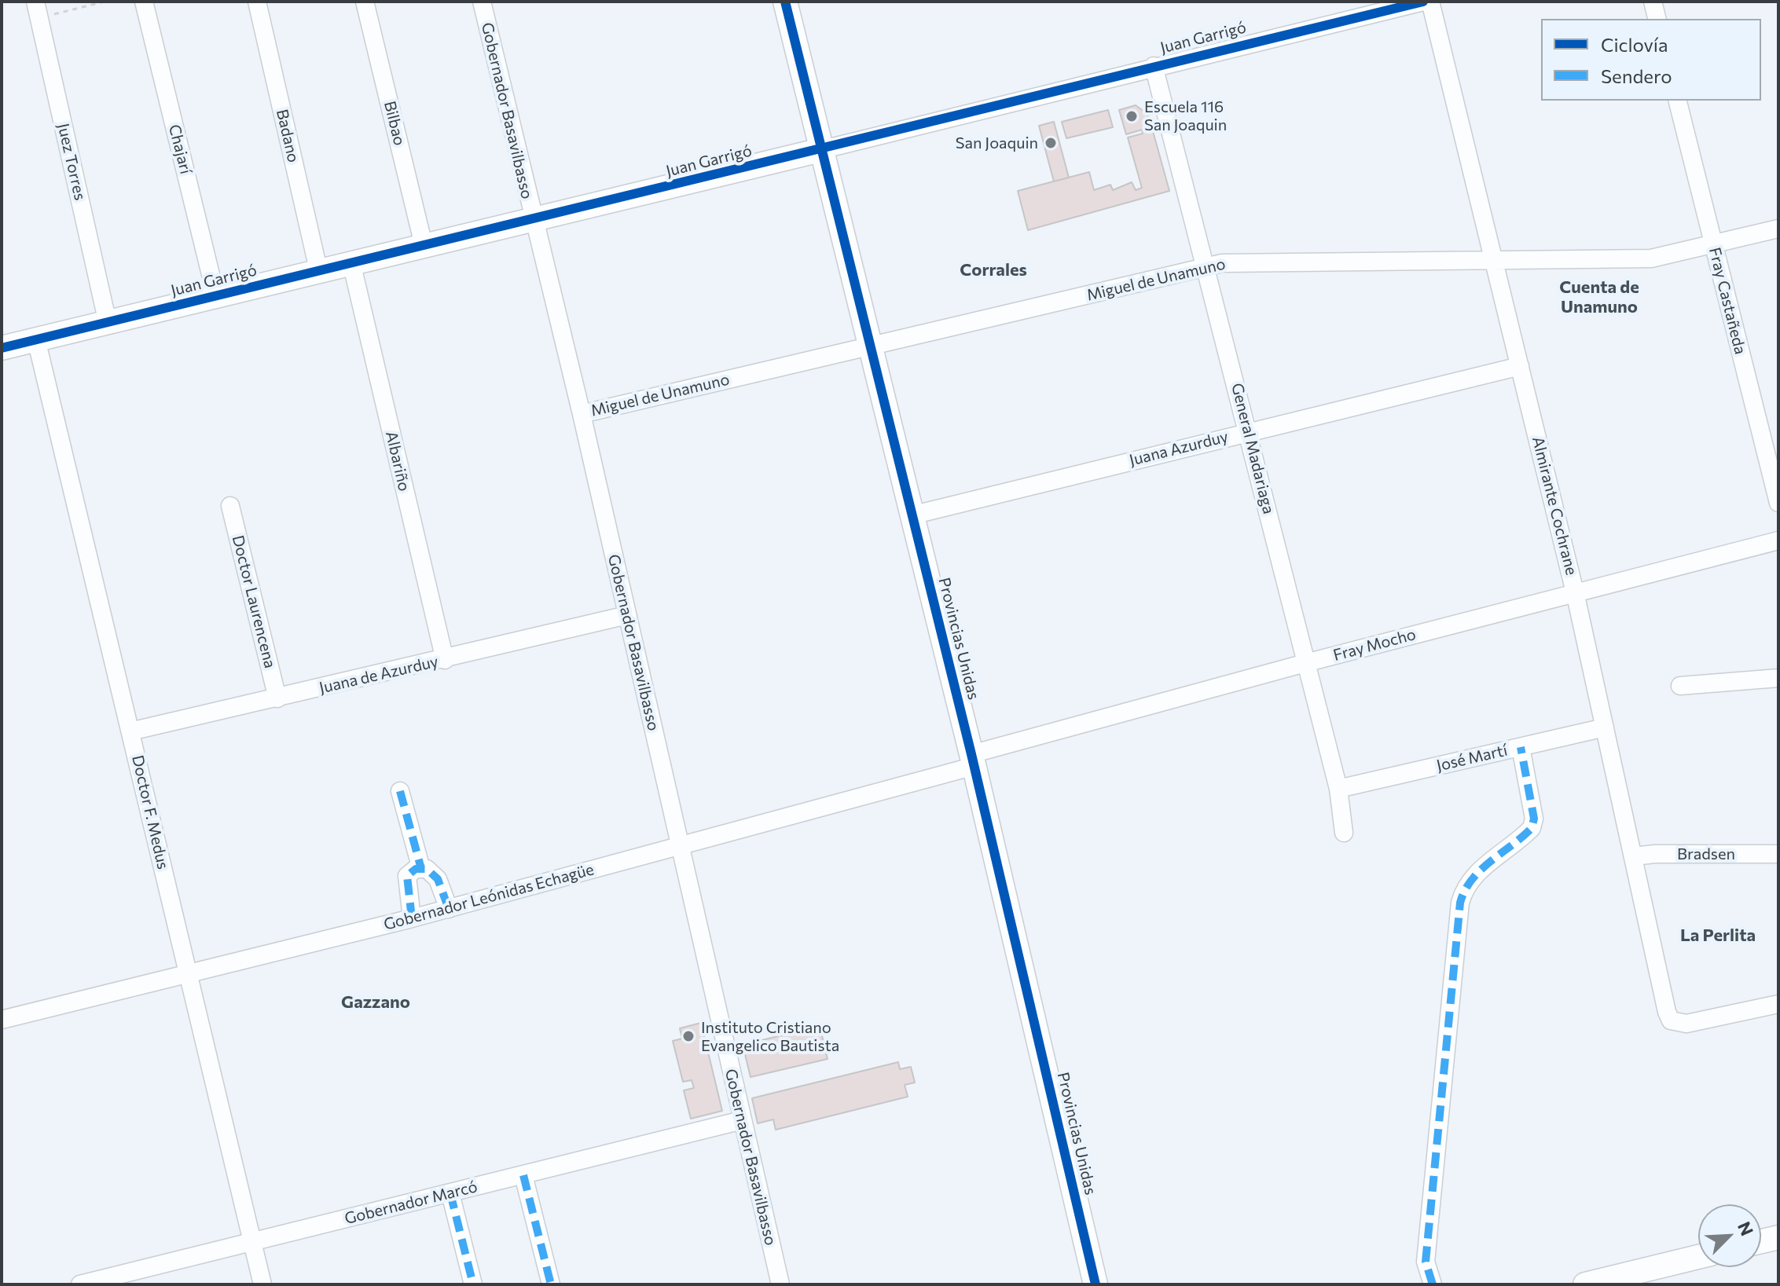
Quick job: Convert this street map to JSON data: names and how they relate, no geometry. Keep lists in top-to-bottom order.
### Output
{
  "streets": {
    "street": [
      "Juan Garrigó",
      "Gobernador Basavilbasso",
      "Bilbao",
      "Badano",
      "Chajarí",
      "Juez Torres",
      "Miguel de Unamuno",
      "Fray Castañeda",
      "Juana Azurduy",
      "General Madariaga",
      "Albariño",
      "Almirante Cochrane",
      "Doctor Laurencena",
      "Provincias Unidas",
      "Fray Mocho",
      "Juana de Azurduy",
      "José Martí",
      "Doctor F. Medus",
      "Bradsen",
      "Gobernador Leónidas Echagüe",
      "Gobernador Marcó"
    ]
  },
  "crossings": [
    ["Juan Garrigó", "Gobernador Basavilbasso"],
    ["Juan Garrigó", "Bilbao"],
    ["Juan Garrigó", "Badano"],
    ["Juan Garrigó", "Chajarí"],
    ["Juan Garrigó", "Juez Torres"],
    ["Juan Garrigó", "General Madariaga"],
    ["Juan Garrigó", "Albariño"],
    ["Juan Garrigó", "Provincias Unidas"],
    ["Juan Garrigó", "Doctor F. Medus"],
    ["Gobernador Basavilbasso", "Miguel de Unamuno"],
    ["Gobernador Basavilbasso", "Juana de Azurduy"],
    ["Gobernador Basavilbasso", "Gobernador Leónidas Echagüe"],
    ["Gobernador Basavilbasso", "Gobernador Marcó"],
    ["Miguel de Unamuno", "Fray Castañeda"],
    ["Miguel de Unamuno", "General Madariaga"],
    ["Miguel de Unamuno", "Almirante Cochrane"],
    ["Miguel de Unamuno", "Provincias Unidas"],
    ["Juana Azurduy", "General Madariaga"],
    ["Juana Azurduy", "Almirante Cochrane"],
    ["Juana Azurduy", "Provincias Unidas"],
    ["General Madariaga", "Fray Mocho"],
    ["General Madariaga", "José Martí"],
    ["Albariño", "Juana de Azurduy"],
    ["Almirante Cochrane", "Fray Mocho"],
    ["Almirante Cochrane", "José Martí"],
    ["Almirante Cochrane", "Bradsen"],
    ["Doctor Laurencena", "Juana de Azurduy"],
    ["Provincias Unidas", "Fray Mocho"],
    ["Provincias Unidas", "Gobernador Leónidas Echagüe"],
    ["Fray Mocho", "Gobernador Leónidas Echagüe"],
    ["Juana de Azurduy", "Doctor F. Medus"],
    ["Doctor F. Medus", "Gobernador Leónidas Echagüe"],
    ["Doctor F. Medus", "Gobernador Marcó"]
  ],
  "districts": [
    "Corrales",
    "Cuenta de Unamuno",
    "La Perlita",
    "Gazzano"
  ],
  "places": ["Escuela 116 San Joaquin", "San Joaquin", "Instituto Cristiano Evangelico Bautista"],
  "legend": ["Ciclovía", "Sendero"],
  "north": "top right"
}
